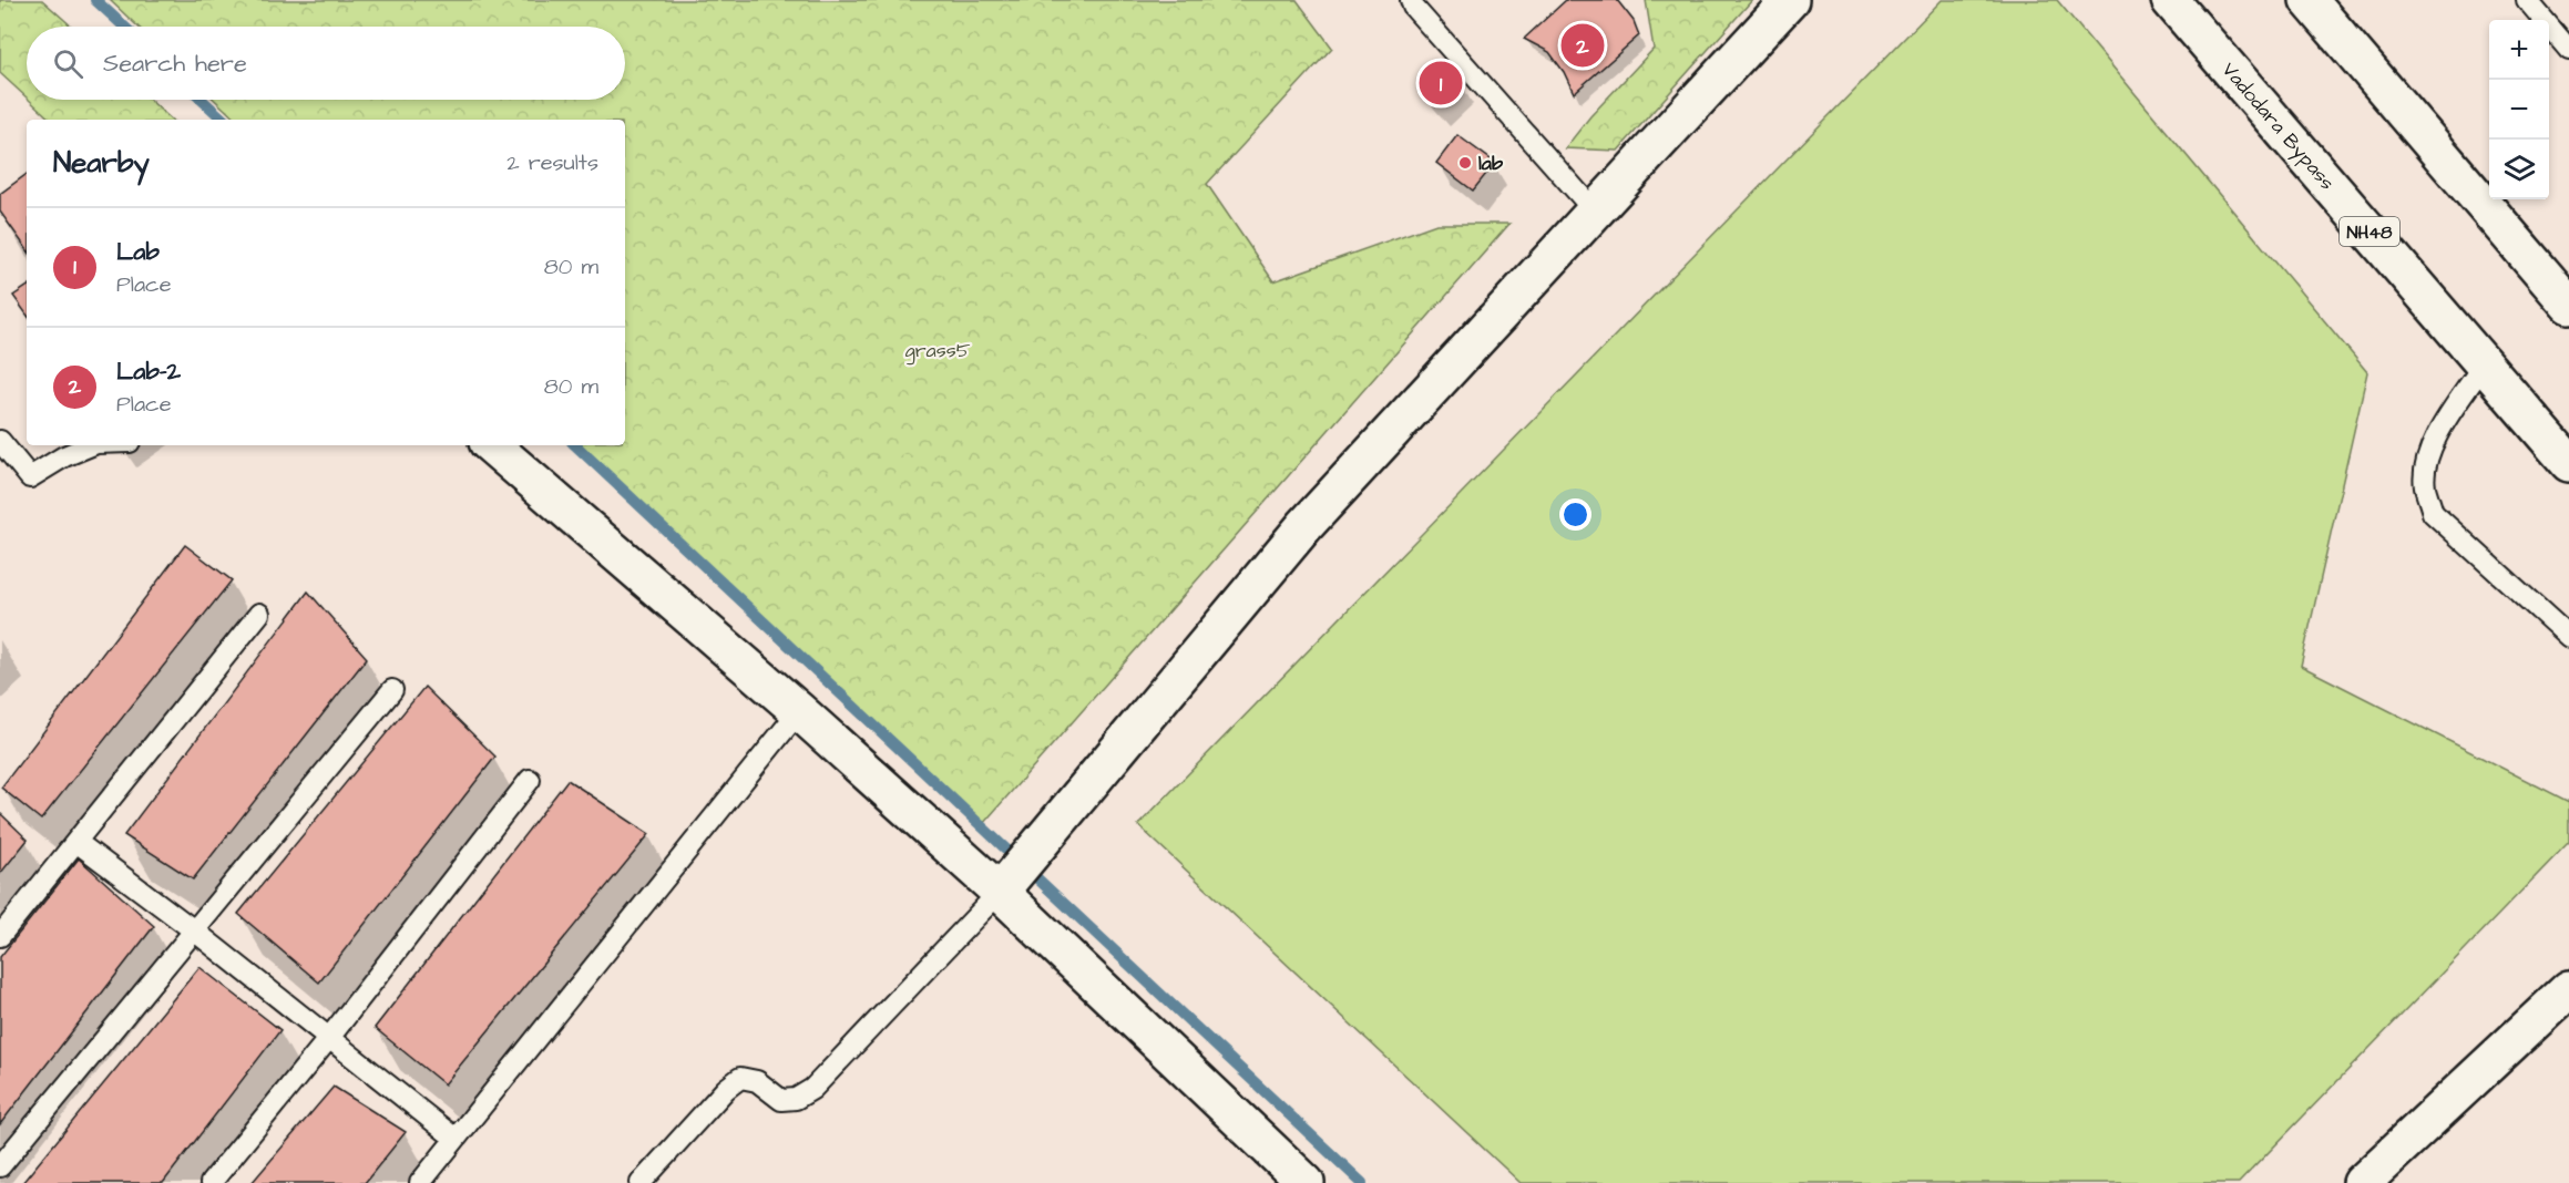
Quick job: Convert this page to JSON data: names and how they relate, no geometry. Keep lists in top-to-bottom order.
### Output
{
  "streets": {
    "main road": ["Vadodara Bypass", "NH48"]
  },
  "parks": ["grass5"],
  "places": ["lab"],
  "page": {
    "map_buttons": ["+", "−"],
    "pins": ["2", "1"],
    "search": "Search here",
    "heading": ["Nearby", "2 results"],
    "list": [
      {
        "mark": "1",
        "name": "Lab",
        "note": "Place",
        "value": "80 m"
      },
      {
        "mark": "2",
        "name": "Lab-2",
        "note": "Place",
        "value": "80 m"
      }
    ]
  }
}
